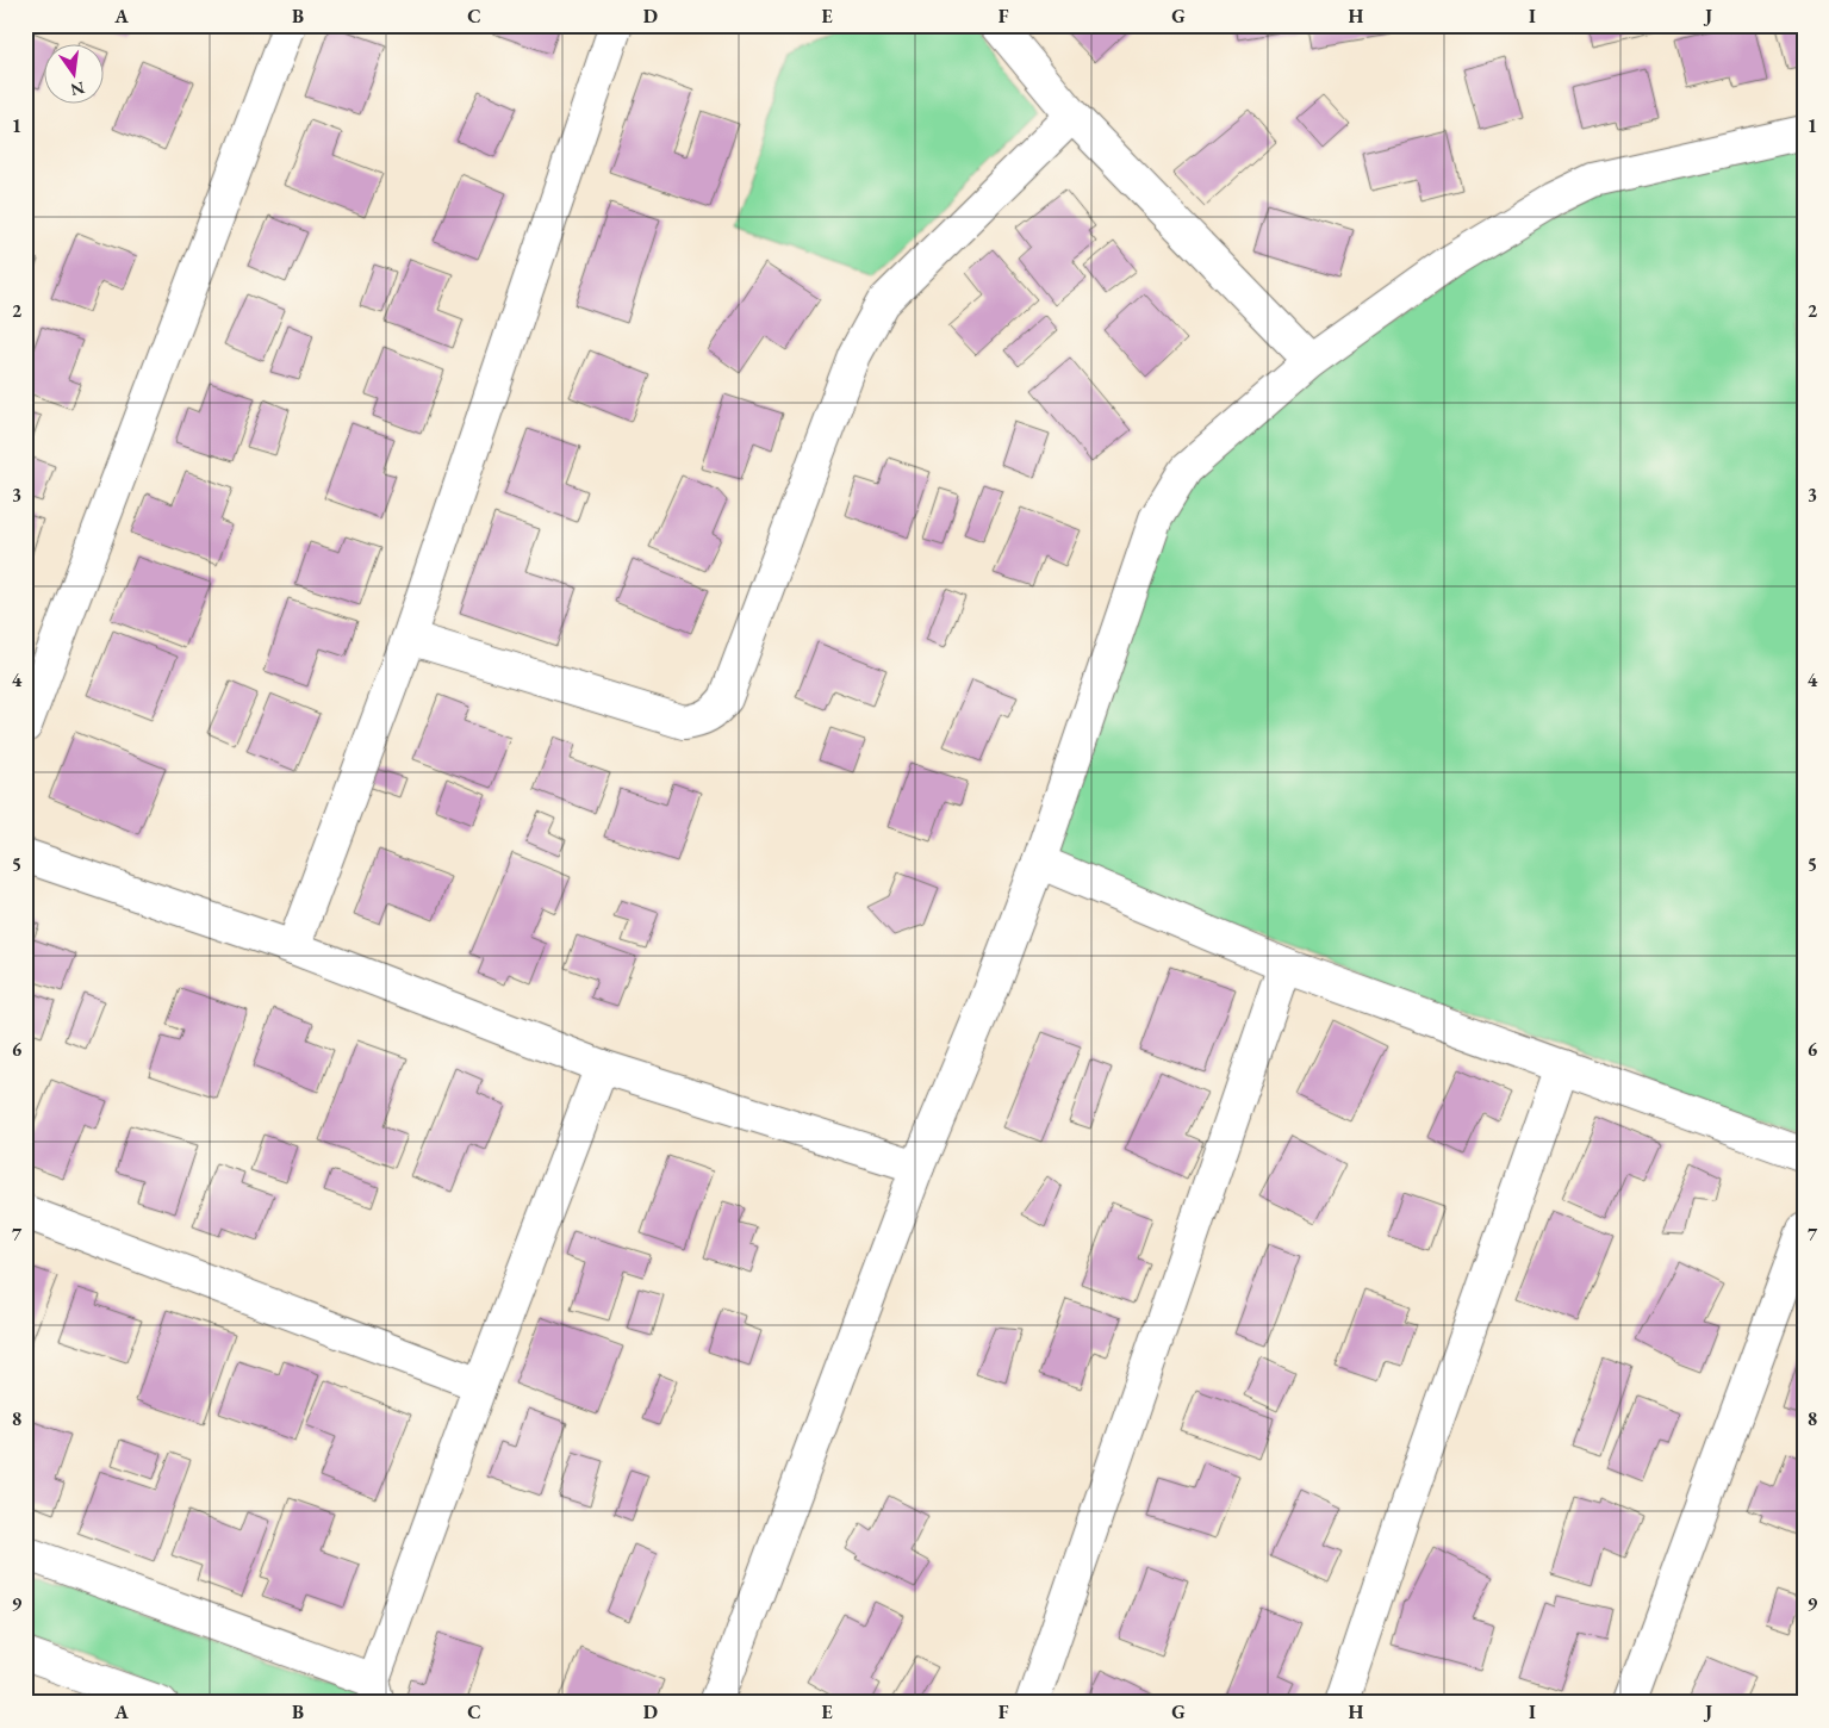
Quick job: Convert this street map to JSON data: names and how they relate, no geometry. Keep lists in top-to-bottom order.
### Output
{
  "north": "bottom",
  "grid": {
    "columns": [
      "A",
      "B",
      "C",
      "D",
      "E",
      "F",
      "G",
      "H",
      "I",
      "J"
    ],
    "rows": [
      "1",
      "2",
      "3",
      "4",
      "5",
      "6",
      "7",
      "8",
      "9"
    ]
  }
}
